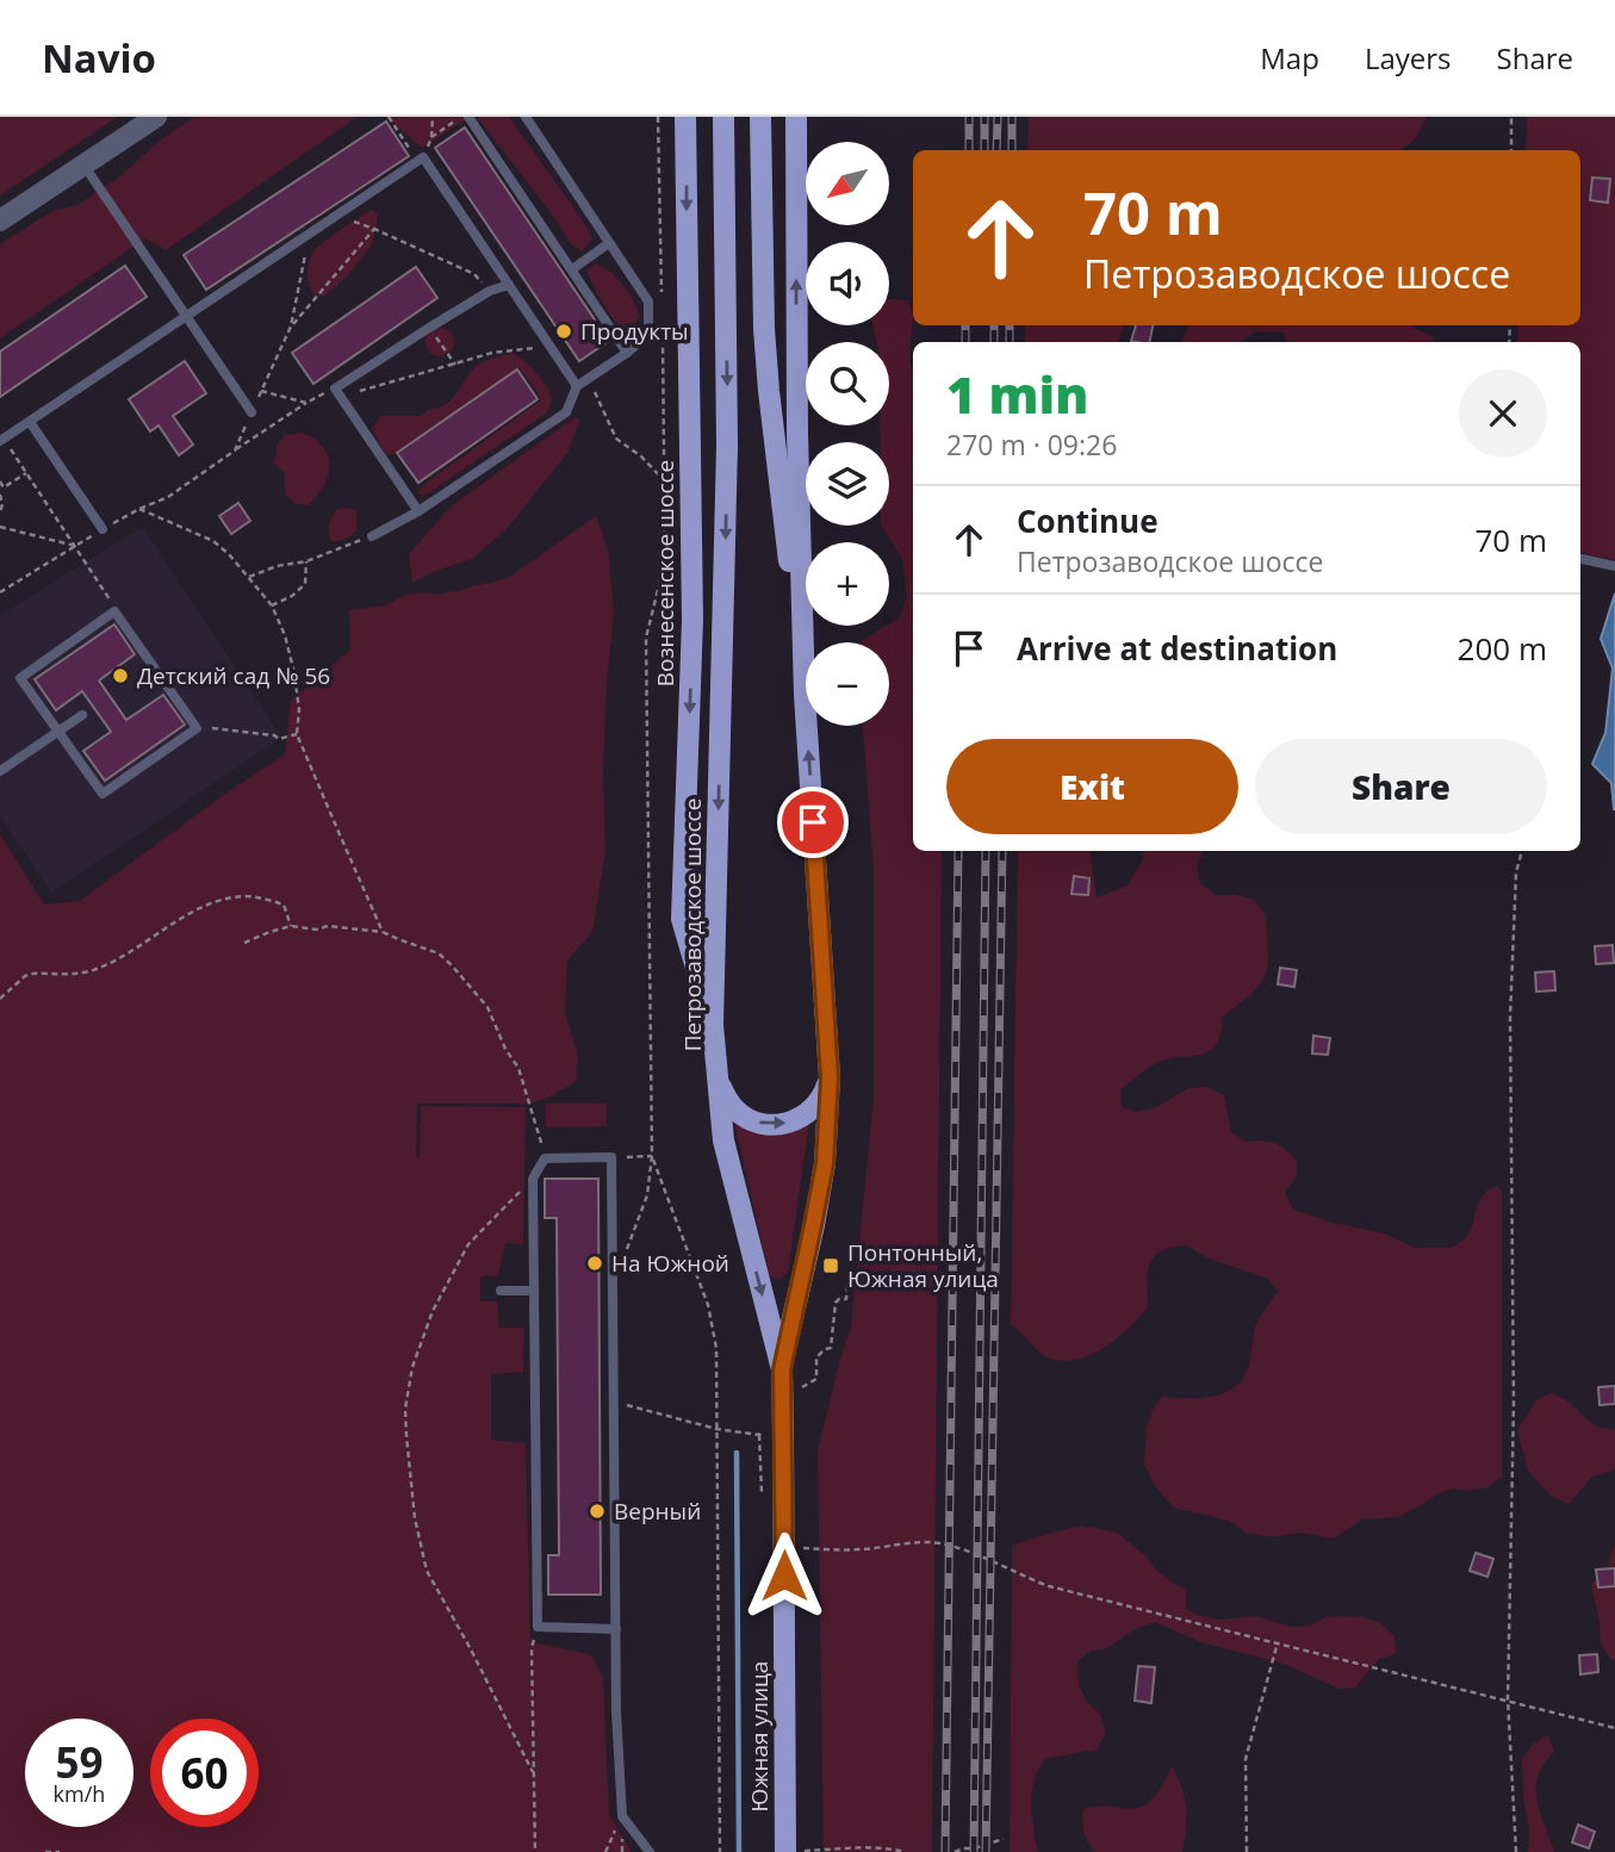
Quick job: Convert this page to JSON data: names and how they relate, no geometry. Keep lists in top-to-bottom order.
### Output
{
  "streets": {
    "main road": ["Вознесенское шоссе", "Петрозаводское шоссе", "Южная улица"]
  },
  "crossings": [
    ["Вознесенское шоссе", "Петрозаводское шоссе"],
    ["Петрозаводское шоссе", "Южная улица"]
  ],
  "places": {
    "other": [
      "Продукты",
      "Детский сад № 56",
      "На Южной",
      "Верный"
    ],
    "transit": ["Понтонный, Южная улица"]
  },
  "north": "bottom left",
  "page": {
    "header": "Navio",
    "nav": ["Map", "Layers", "Share"],
    "map_buttons": ["+", "−"],
    "turn": ["70 m", "Петрозаводское шоссе"],
    "heading": ["1 min", "270 m · 09:26"],
    "list": [
      {
        "name": "Continue",
        "note": "Петрозаводское шоссе",
        "value": "70 m"
      },
      {
        "name": "Arrive at destination",
        "value": "200 m"
      }
    ],
    "buttons": ["Exit", "Share"],
    "speed": "59 km/h",
    "limit": "60"
  }
}
